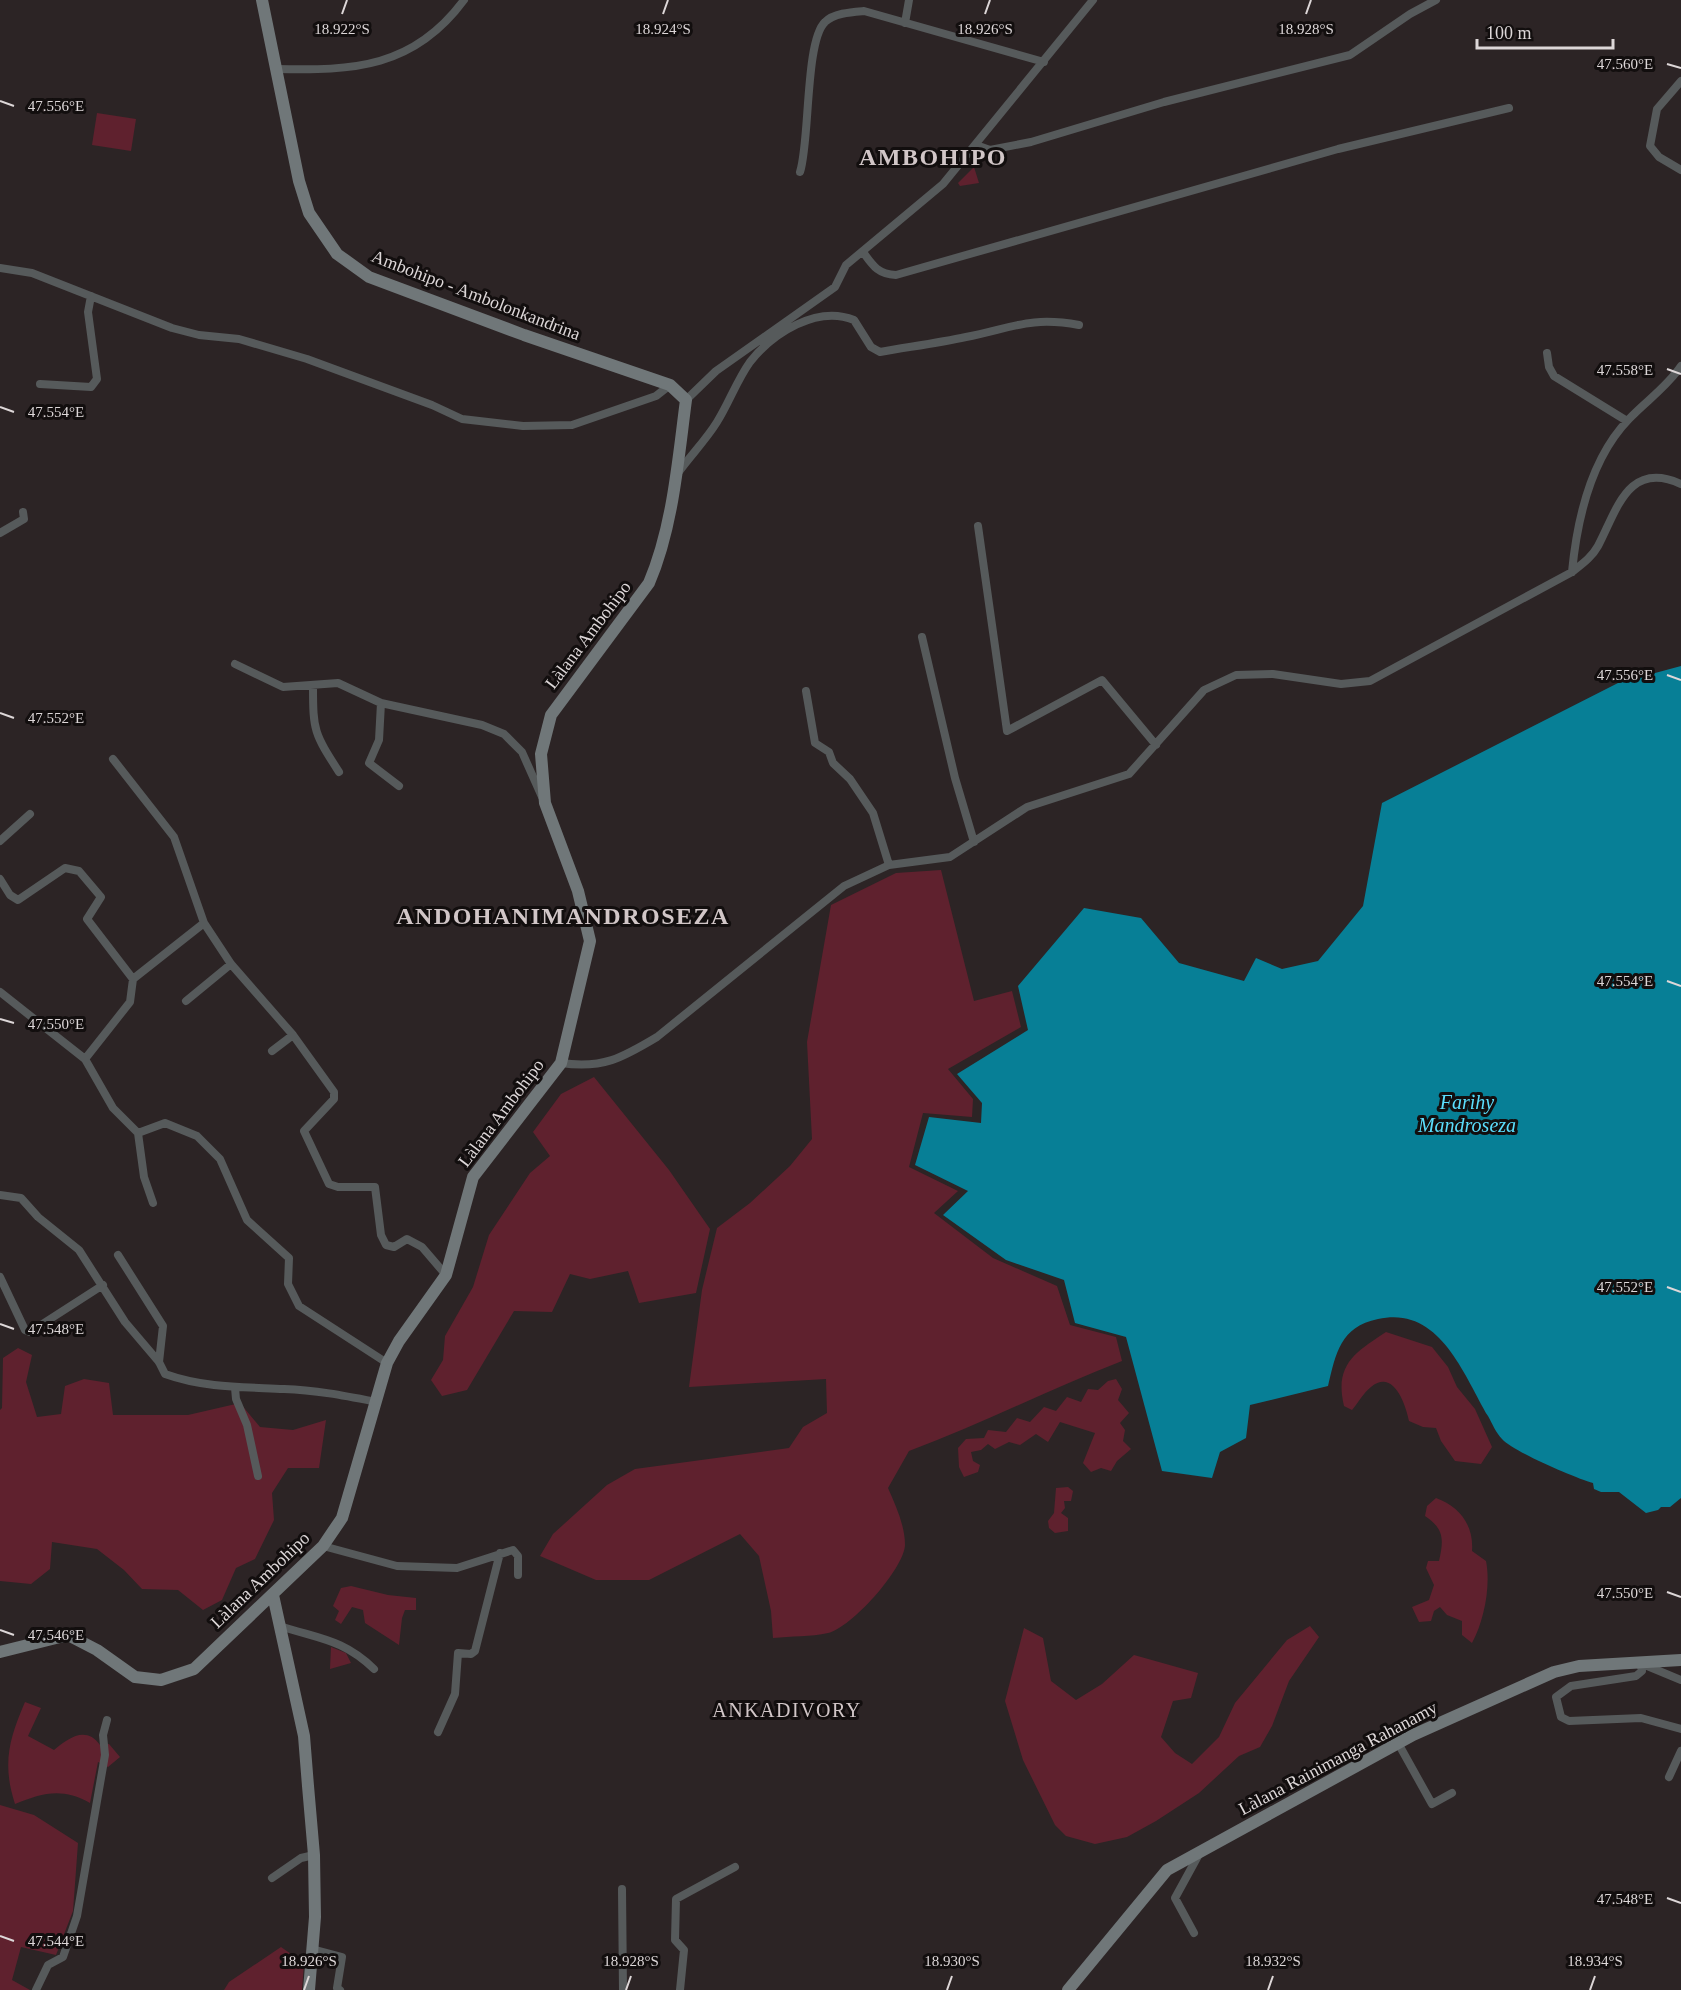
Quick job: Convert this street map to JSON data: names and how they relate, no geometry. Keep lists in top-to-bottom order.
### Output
{
  "streets": {
    "street": ["Ambohipo - Ambolonkandrina", "Làlana Ambohipo", "Làlana Rainimanga Rahanamy"]
  },
  "crossings": [
    ["Ambohipo - Ambolonkandrina", "Làlana Ambohipo"]
  ],
  "districts": ["AMBOHIPO", "ANDOHANIMANDROSEZA", "ANKADIVORY"],
  "water": ["Farihy Mandroseza"],
  "scale_bar": "100 m",
  "coordinates": [
    "18.922°S",
    "18.924°S",
    "18.926°S",
    "18.928°S",
    "47.560°E",
    "47.556°E",
    "47.558°E",
    "47.554°E",
    "47.552°E",
    "47.550°E",
    "47.548°E",
    "47.546°E",
    "47.544°E",
    "18.930°S",
    "18.932°S",
    "18.934°S"
  ]
}
